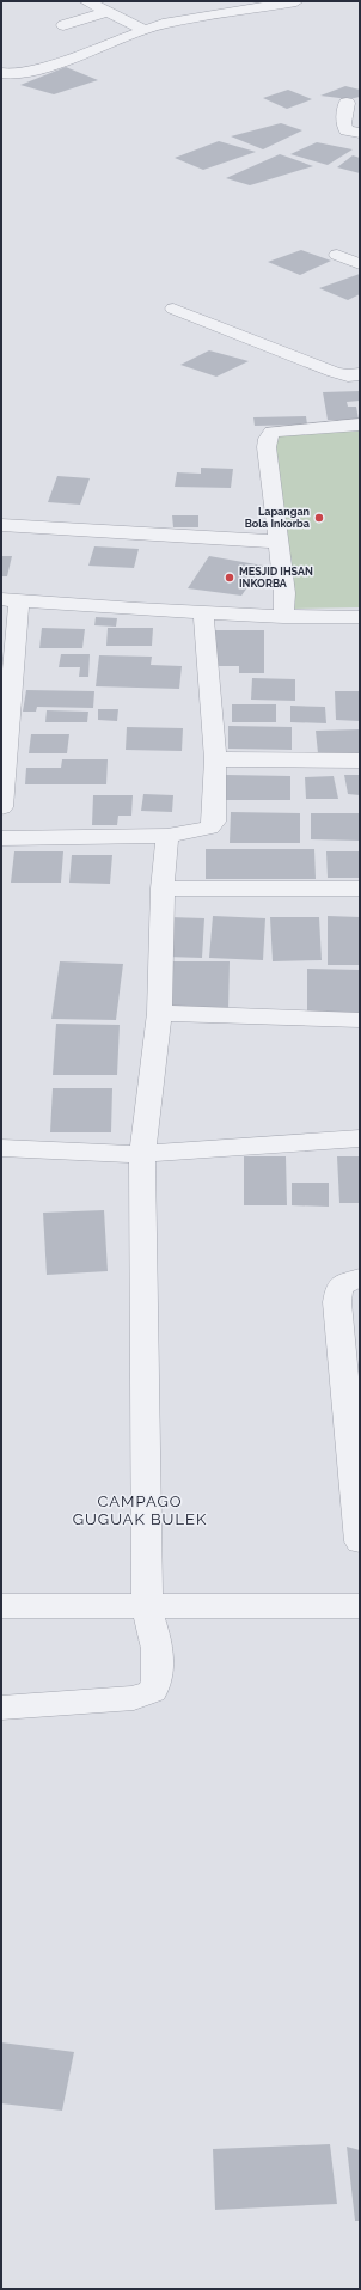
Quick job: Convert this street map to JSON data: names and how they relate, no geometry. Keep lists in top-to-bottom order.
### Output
{
  "districts": ["CAMPAGO GUGUAK BULEK"],
  "places": ["Lapangan Bola Inkorba", "MESJID IHSAN INKORBA"]
}
